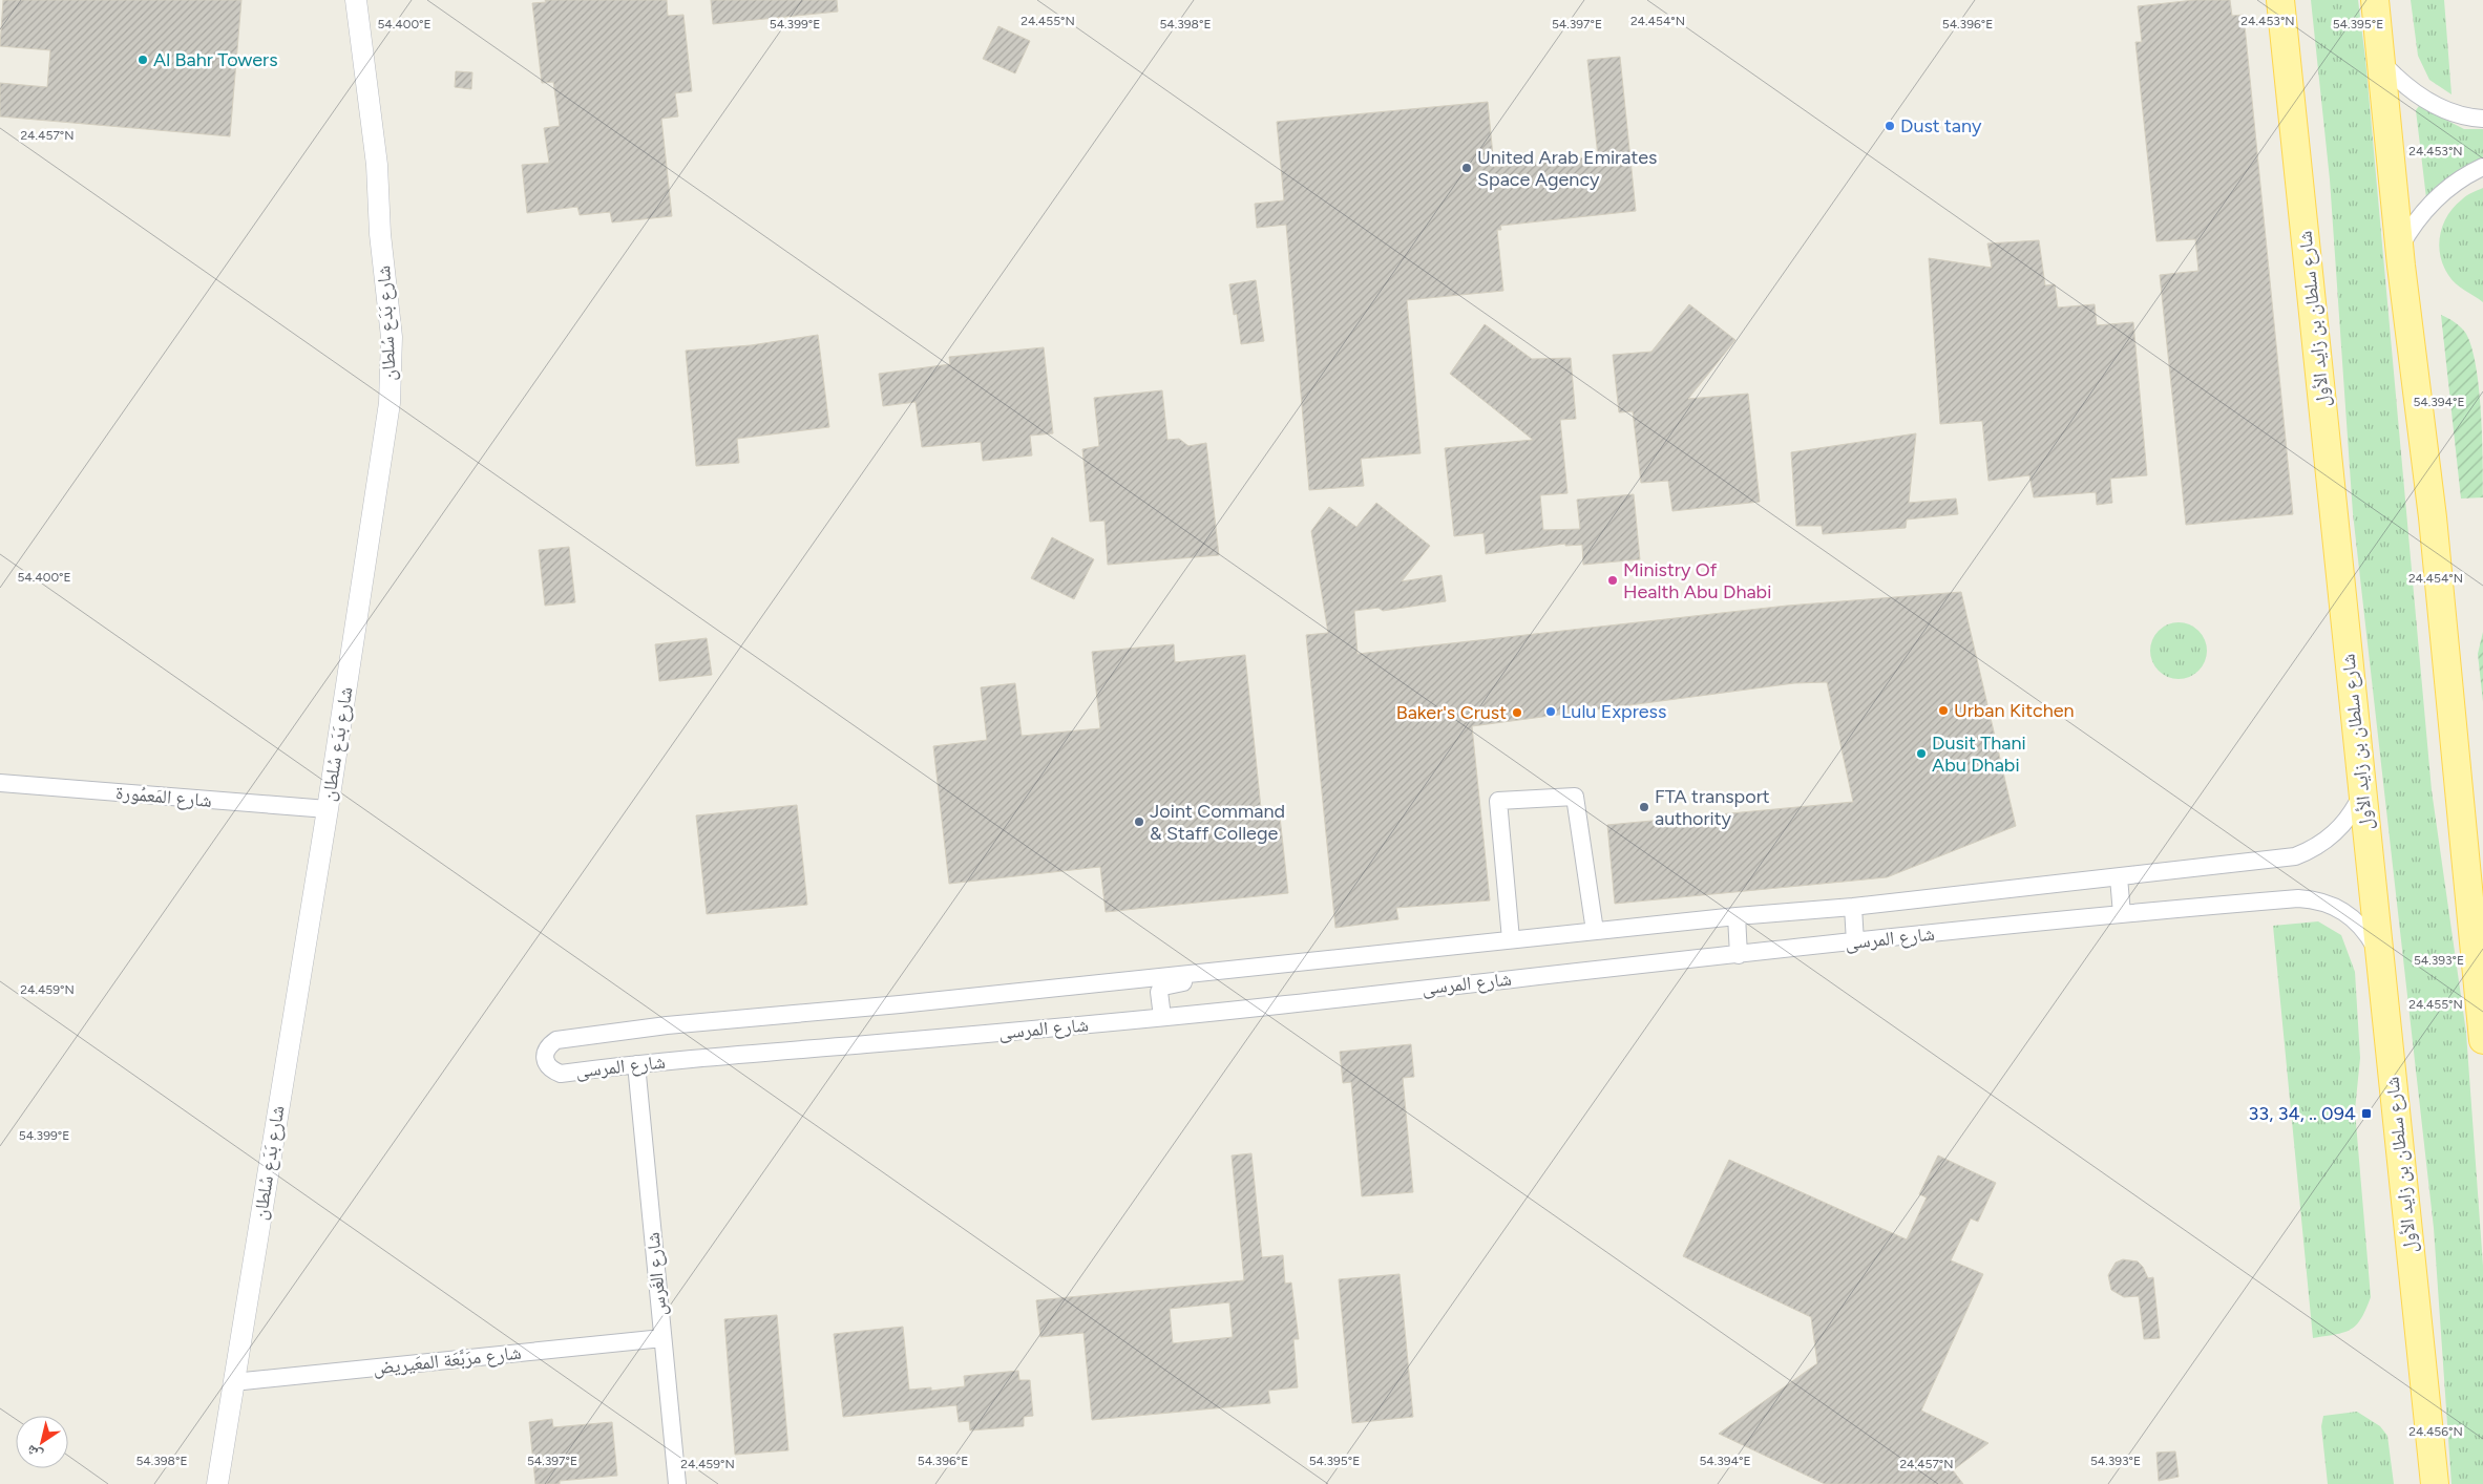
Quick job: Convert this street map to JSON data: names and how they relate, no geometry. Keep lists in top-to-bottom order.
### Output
{
  "streets": {
    "main road": ["شارع سلطان بن زايد الأول"],
    "street": [
      "شارع بَدَع سُلطان",
      "شارع المَعمُورة",
      "شارع المرسى",
      "شارع الغَرس",
      "شارع مرَبَّعَة المعَيريض"
    ]
  },
  "crossings": [
    ["شارع سلطان بن زايد الأول", "شارع المرسى"],
    ["شارع بَدَع سُلطان", "شارع المَعمُورة"],
    ["شارع بَدَع سُلطان", "شارع مرَبَّعَة المعَيريض"],
    ["شارع المرسى", "شارع الغَرس"],
    ["شارع الغَرس", "شارع مرَبَّعَة المعَيريض"]
  ],
  "places": {
    "other": [
      "Al Bahr Towers",
      "Dust tany",
      "United Arab Emirates Space Agency",
      "Ministry Of Health Abu Dhabi",
      "Urban Kitchen",
      "Lulu Express",
      "Baker's Crust",
      "Dusit Thani Abu Dhabi",
      "FTA transport authority",
      "Joint Command & Staff College"
    ],
    "transit": ["33, 34, .. 094"]
  },
  "north": "bottom left",
  "coordinates": [
    "24.455°N",
    "24.454°N",
    "24.453°N",
    "54.400°E",
    "54.399°E",
    "54.398°E",
    "54.397°E",
    "54.396°E",
    "54.395°E",
    "24.457°N",
    "54.394°E",
    "54.393°E",
    "24.459°N",
    "24.456°N"
  ]
}
